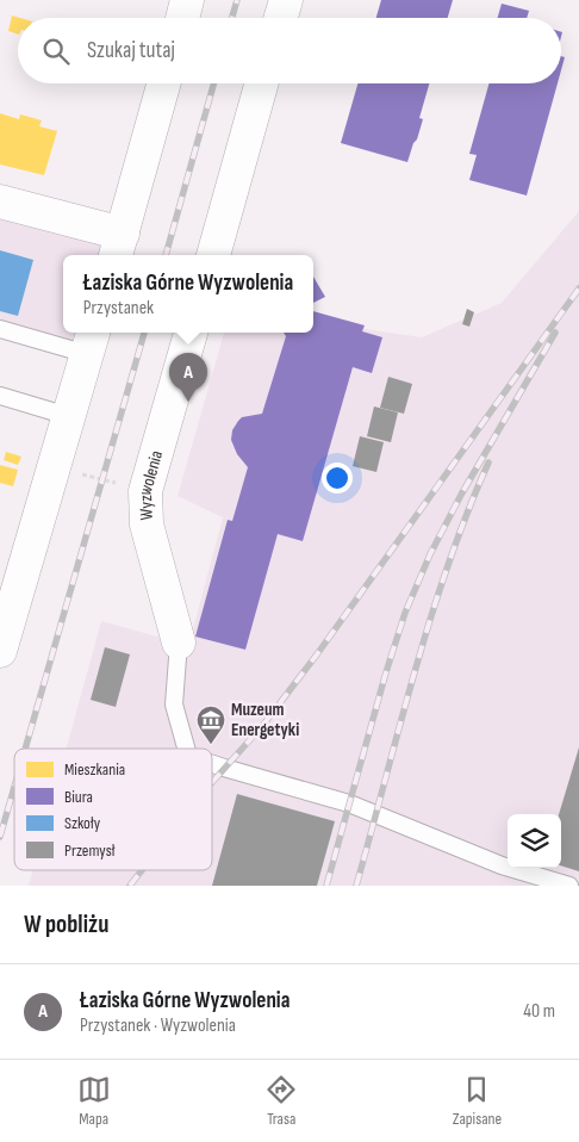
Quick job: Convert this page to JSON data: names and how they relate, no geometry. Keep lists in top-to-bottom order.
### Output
{
  "streets": {
    "street": ["Wyzwolenia"]
  },
  "places": {
    "museum": ["Muzeum Energetyki"]
  },
  "legend": [
    "Mieszkania",
    "Biura",
    "Szkoły",
    "Przemysł"
  ],
  "page": {
    "search": "Szukaj tutaj",
    "popup": ["Łaziska Górne Wyzwolenia", "Przystanek"],
    "pins": "A",
    "heading": "W pobliżu",
    "list": [
      {
        "mark": "A",
        "name": "Łaziska Górne Wyzwolenia",
        "note": "Przystanek · Wyzwolenia",
        "value": "40 m"
      }
    ],
    "nav": ["Mapa", "Trasa", "Zapisane"]
  }
}
